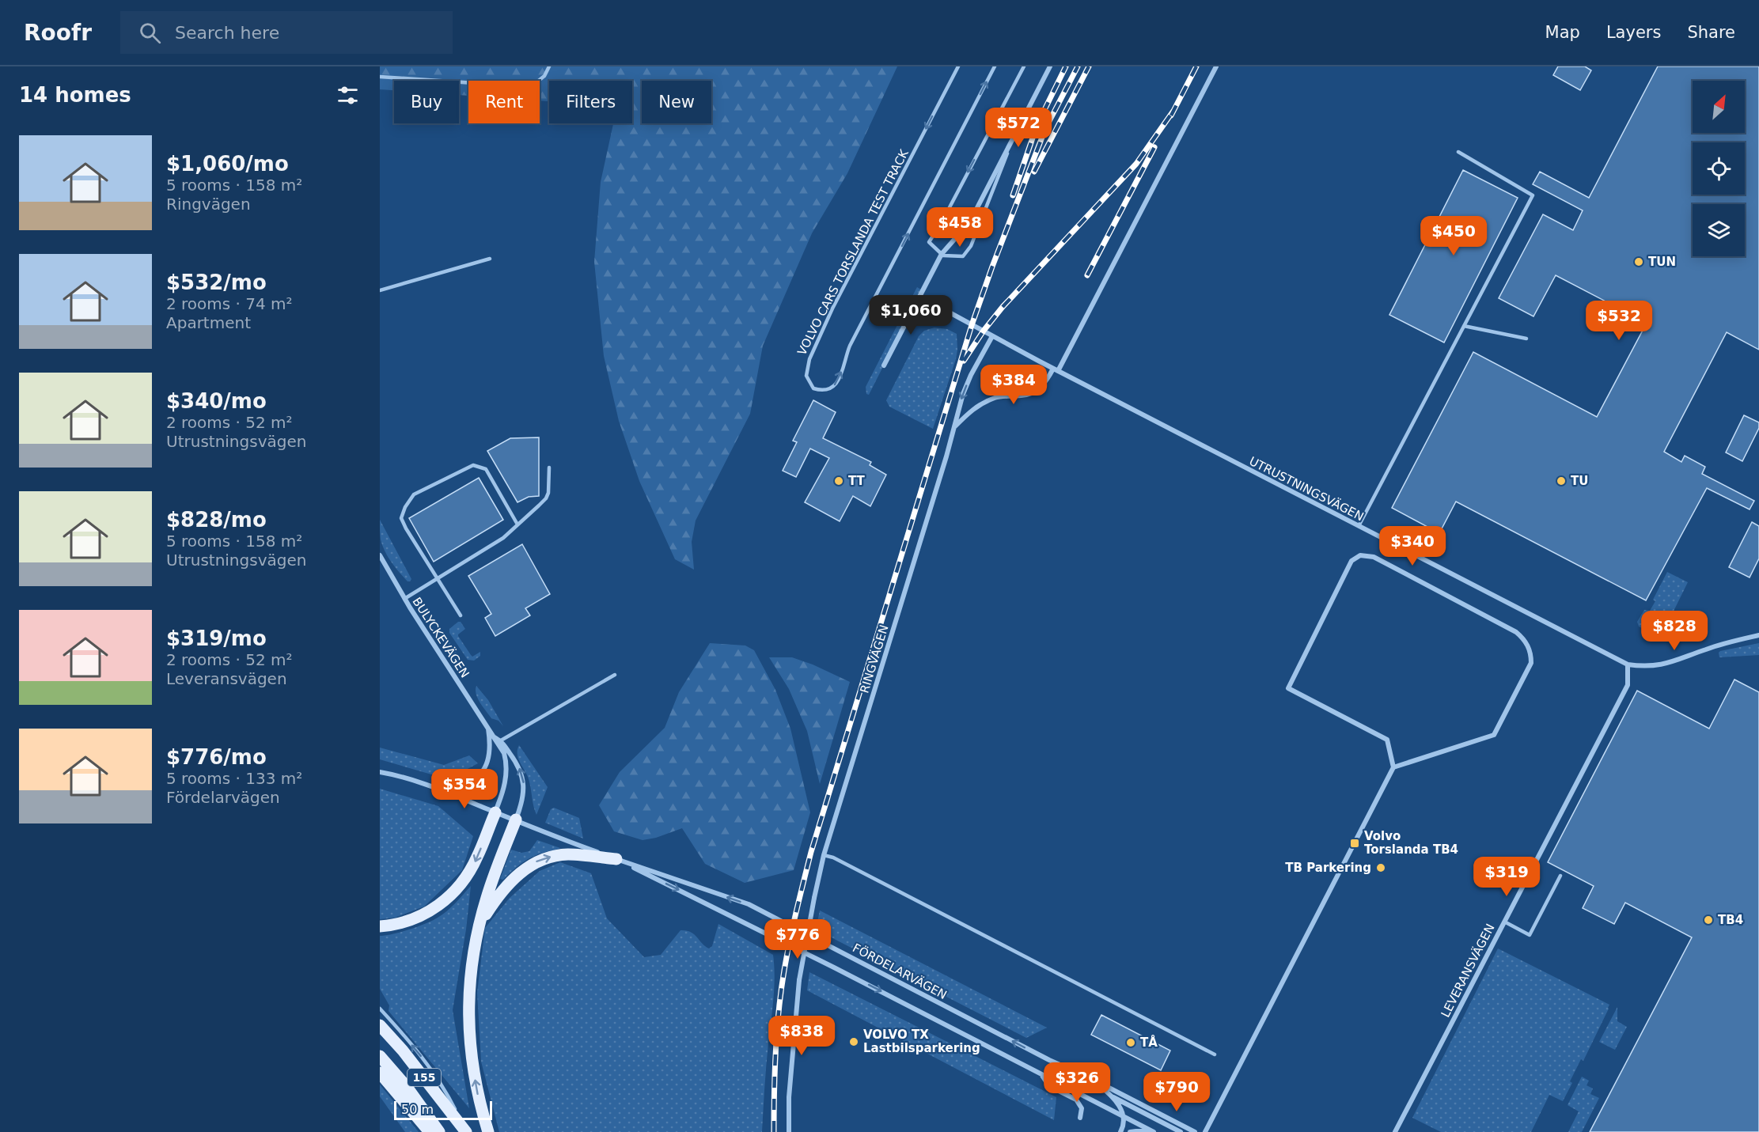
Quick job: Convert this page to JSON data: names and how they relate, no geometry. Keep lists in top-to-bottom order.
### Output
{
  "streets": {
    "main road": ["155"],
    "street": [
      "UTRUSTNINGSVÄGEN",
      "BULYCKEVÄGEN",
      "RINGVÄGEN",
      "LEVERANSVÄGEN",
      "FÖRDELARVÄGEN"
    ],
    "lane": ["VOLVO CARS TORSLANDA TEST TRACK"]
  },
  "crossings": [
    ["UTRUSTNINGSVÄGEN", "RINGVÄGEN"],
    ["UTRUSTNINGSVÄGEN", "LEVERANSVÄGEN"],
    ["BULYCKEVÄGEN", "FÖRDELARVÄGEN"]
  ],
  "places": {
    "other": [
      "TUN",
      "TT",
      "TU",
      "TB Parkering",
      "TB4",
      "VOLVO TX Lastbilsparkering",
      "TÅ"
    ],
    "transit": ["Volvo Torslanda TB4"]
  },
  "scale_bar": "50 m",
  "north": "top right",
  "page": {
    "header": "Roofr",
    "search": "Search here",
    "nav": ["Map", "Layers", "Share"],
    "heading": "14 homes",
    "chip": [
      "Buy",
      "Rent",
      "Filters",
      "New"
    ],
    "price": [
      "$572",
      "$458",
      "$450",
      "$1,060",
      "$532",
      "$384",
      "$340",
      "$828",
      "$354",
      "$319",
      "$776",
      "$838",
      "$326",
      "$790"
    ],
    "list": [
      {
        "name": "$1,060/mo",
        "note": "5 rooms · 158 m² · Ringvägen"
      },
      {
        "name": "$532/mo",
        "note": "2 rooms · 74 m² · Apartment"
      },
      {
        "name": "$340/mo",
        "note": "2 rooms · 52 m² · Utrustningsvägen"
      },
      {
        "name": "$828/mo",
        "note": "5 rooms · 158 m² · Utrustningsvägen"
      },
      {
        "name": "$319/mo",
        "note": "2 rooms · 52 m² · Leveransvägen"
      },
      {
        "name": "$776/mo",
        "note": "5 rooms · 133 m² · Fördelarvägen"
      }
    ],
    "scale": "50 m"
  }
}
